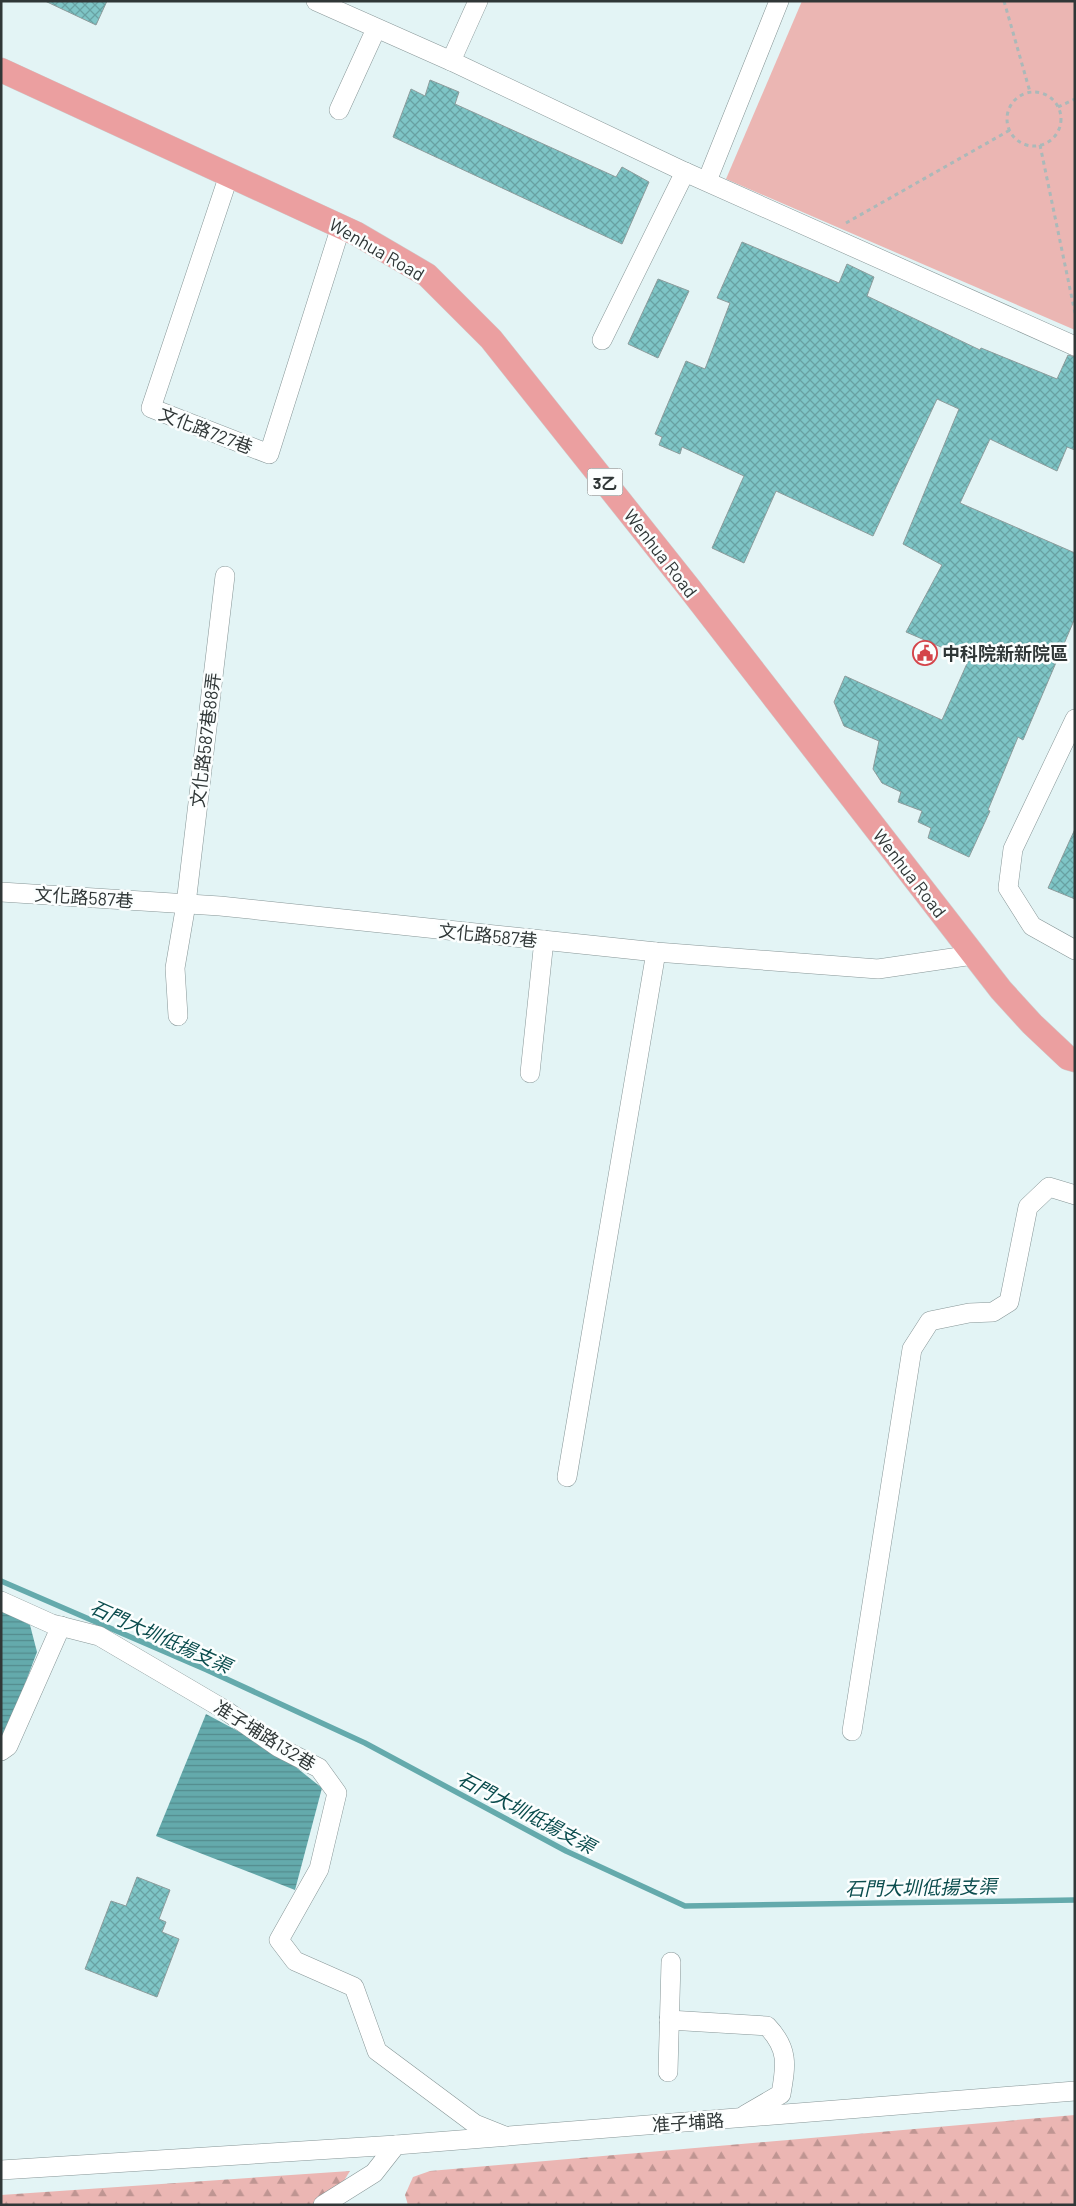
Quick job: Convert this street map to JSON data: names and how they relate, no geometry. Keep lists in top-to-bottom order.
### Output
{
  "streets": {
    "main road": ["Wenhua Road", "3乙"],
    "lane": [
      "文化路727巷",
      "文化路587巷88弄",
      "文化路587巷",
      "准子埔路132巷",
      "准子埔路"
    ]
  },
  "crossings": [
    ["Wenhua Road", "文化路727巷"],
    ["Wenhua Road", "文化路587巷"],
    ["文化路587巷88弄", "文化路587巷"],
    ["准子埔路132巷", "准子埔路"]
  ],
  "water": ["石門大圳低揚支渠"],
  "places": {
    "public building": ["中科院新新院區"]
  }
}
